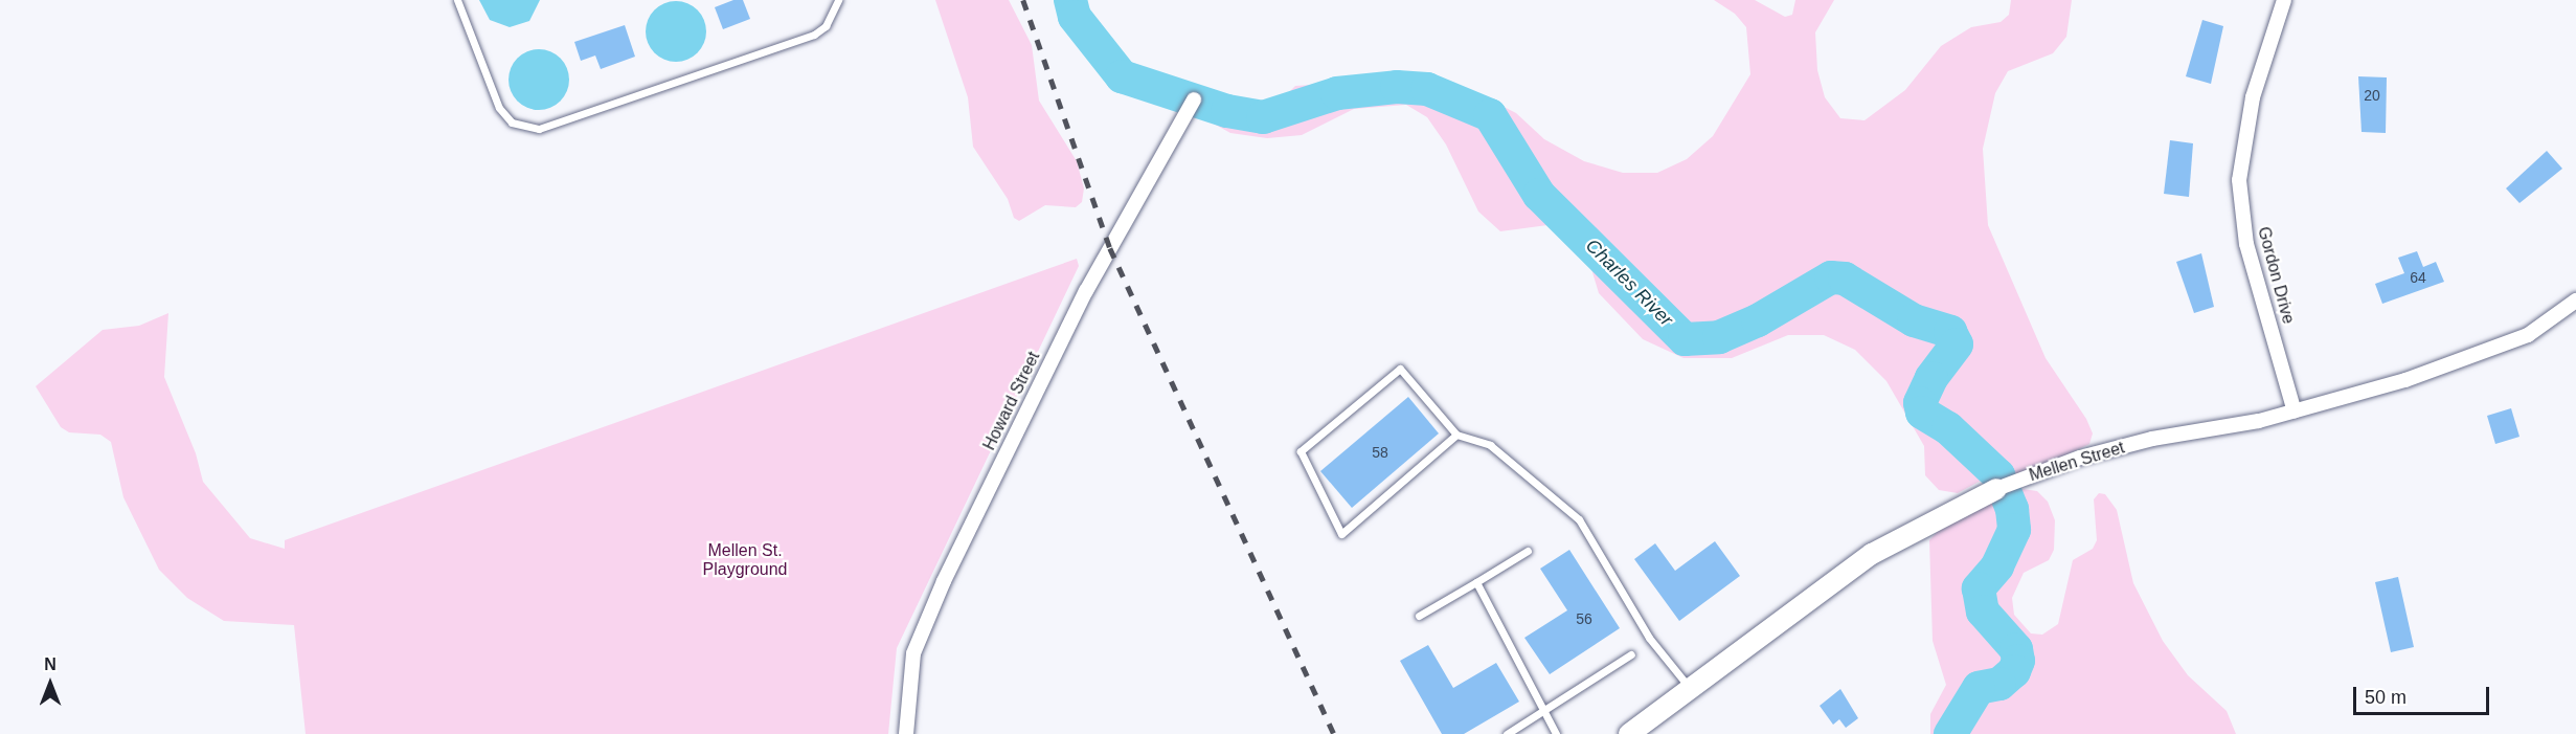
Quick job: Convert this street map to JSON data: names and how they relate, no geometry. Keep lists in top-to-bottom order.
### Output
{
  "streets": {
    "street": ["Gordon Drive", "Howard Street", "Mellen Street"]
  },
  "crossings": [
    ["Gordon Drive", "Mellen Street"]
  ],
  "water": ["Charles River"],
  "parks": ["Mellen St. Playground"],
  "house_numbers": [
    "20",
    "64",
    "58",
    "56"
  ],
  "scale_bar": "50 m",
  "north": "top"
}
